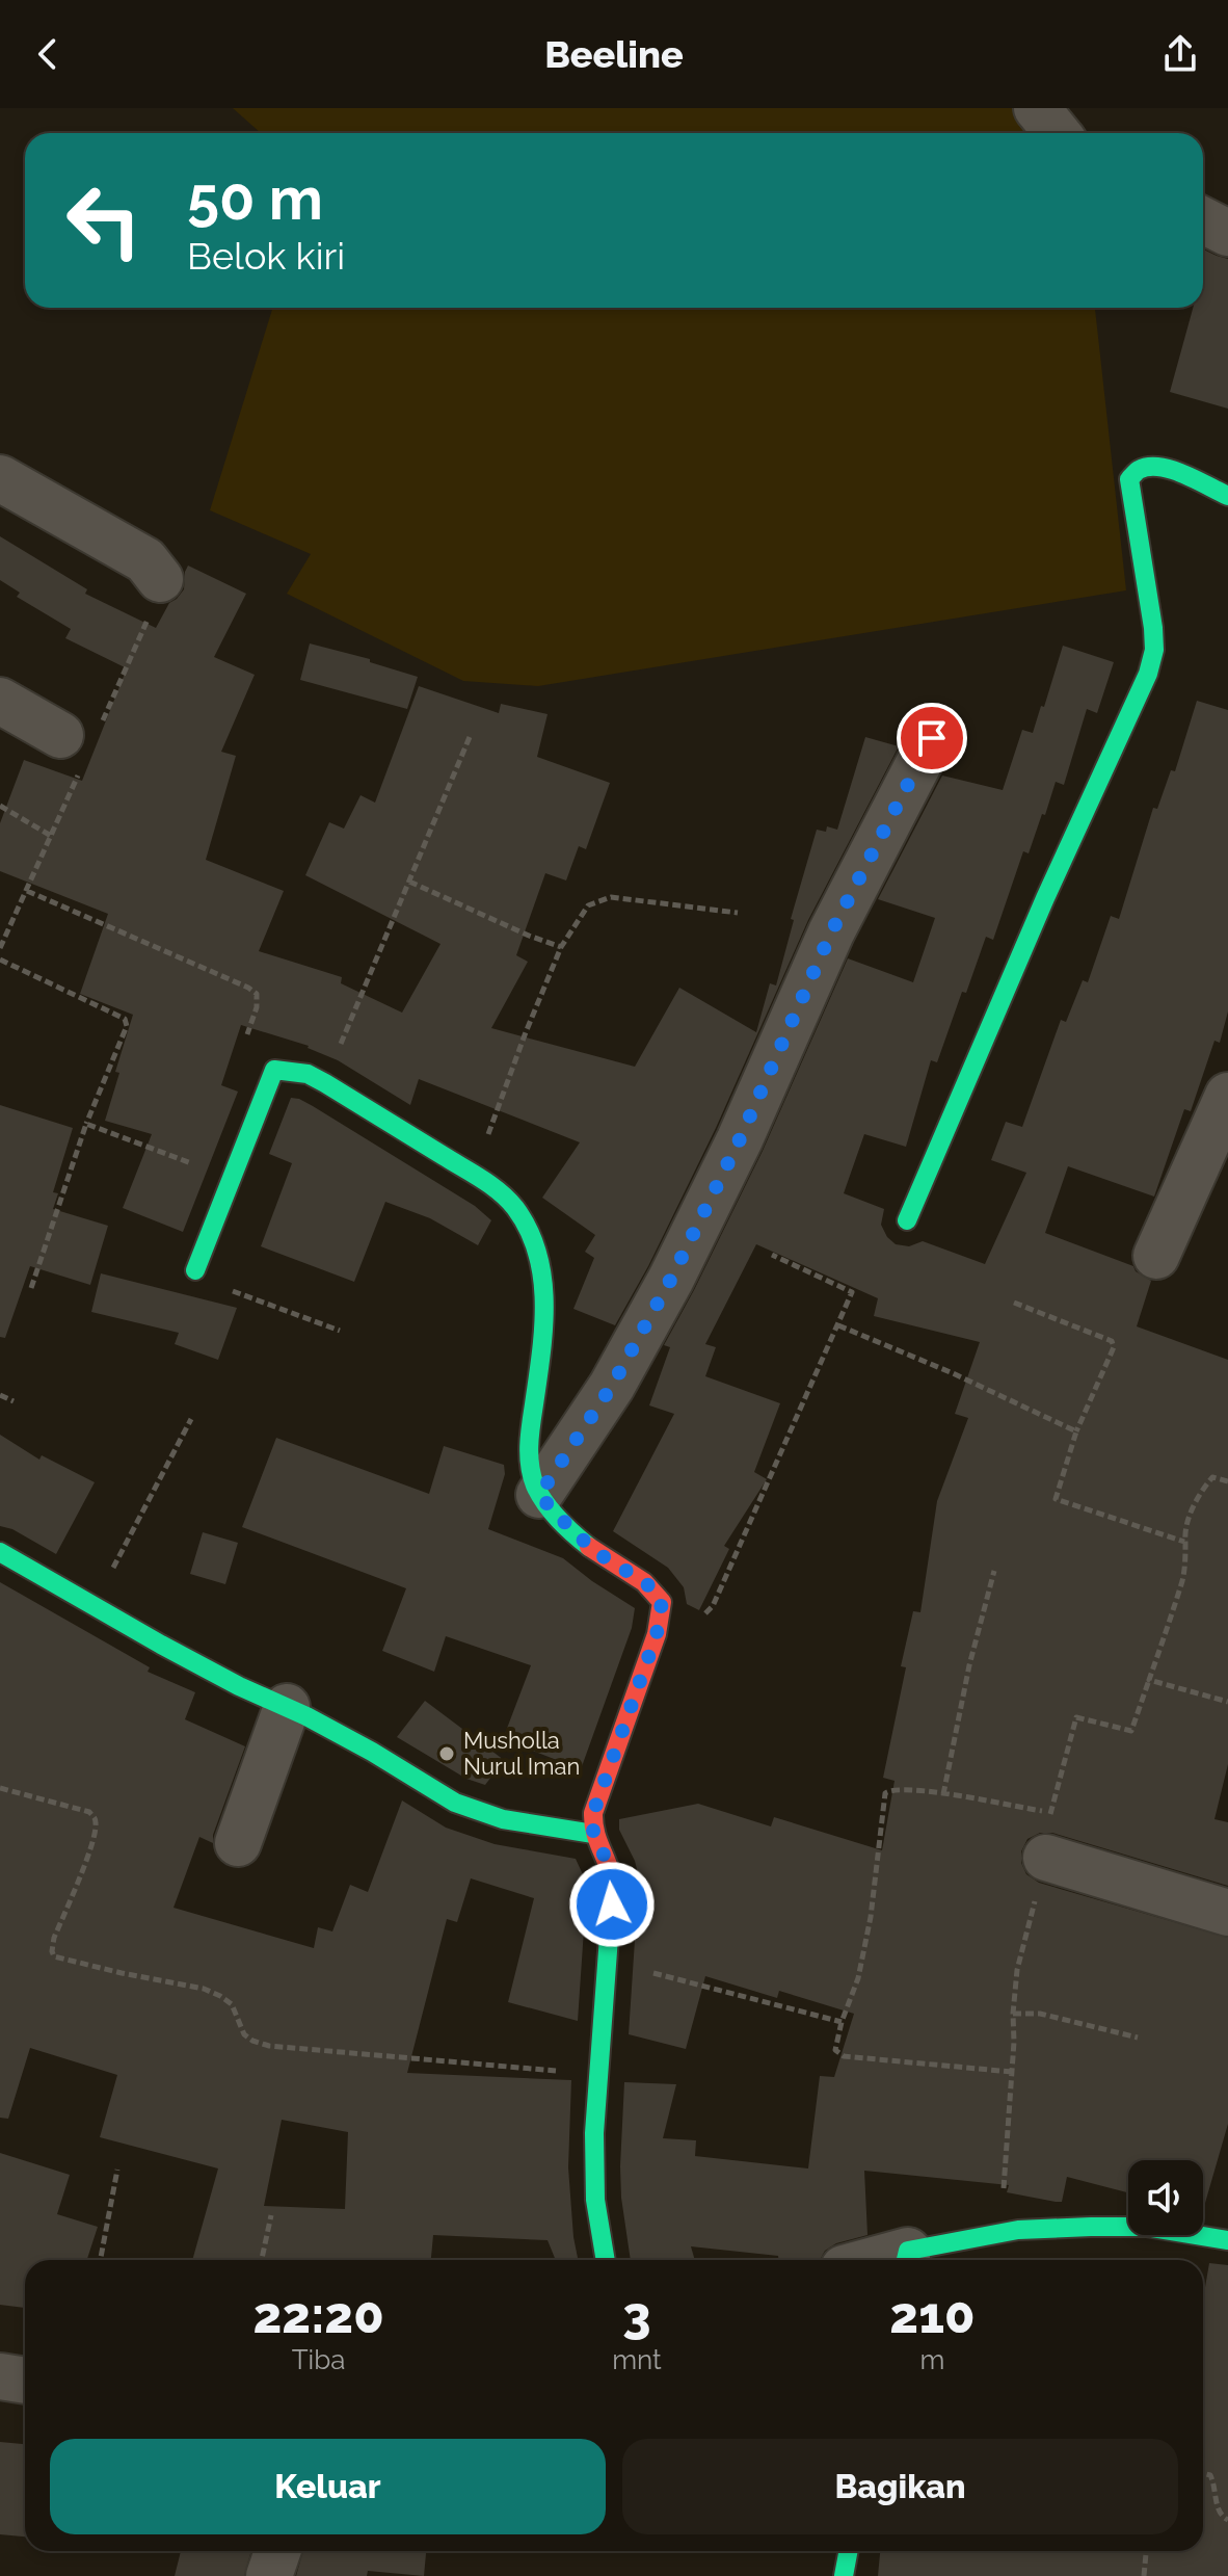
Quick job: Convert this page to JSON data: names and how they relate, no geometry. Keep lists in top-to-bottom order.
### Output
{
  "places": ["Musholla Nurul Iman"],
  "page": {
    "header": "Beeline",
    "turn": ["50 m", "Belok kiri"],
    "eta": [
      "22:20",
      "Tiba",
      "3",
      "mnt",
      "210",
      "m"
    ],
    "buttons": ["Keluar", "Bagikan"]
  }
}
